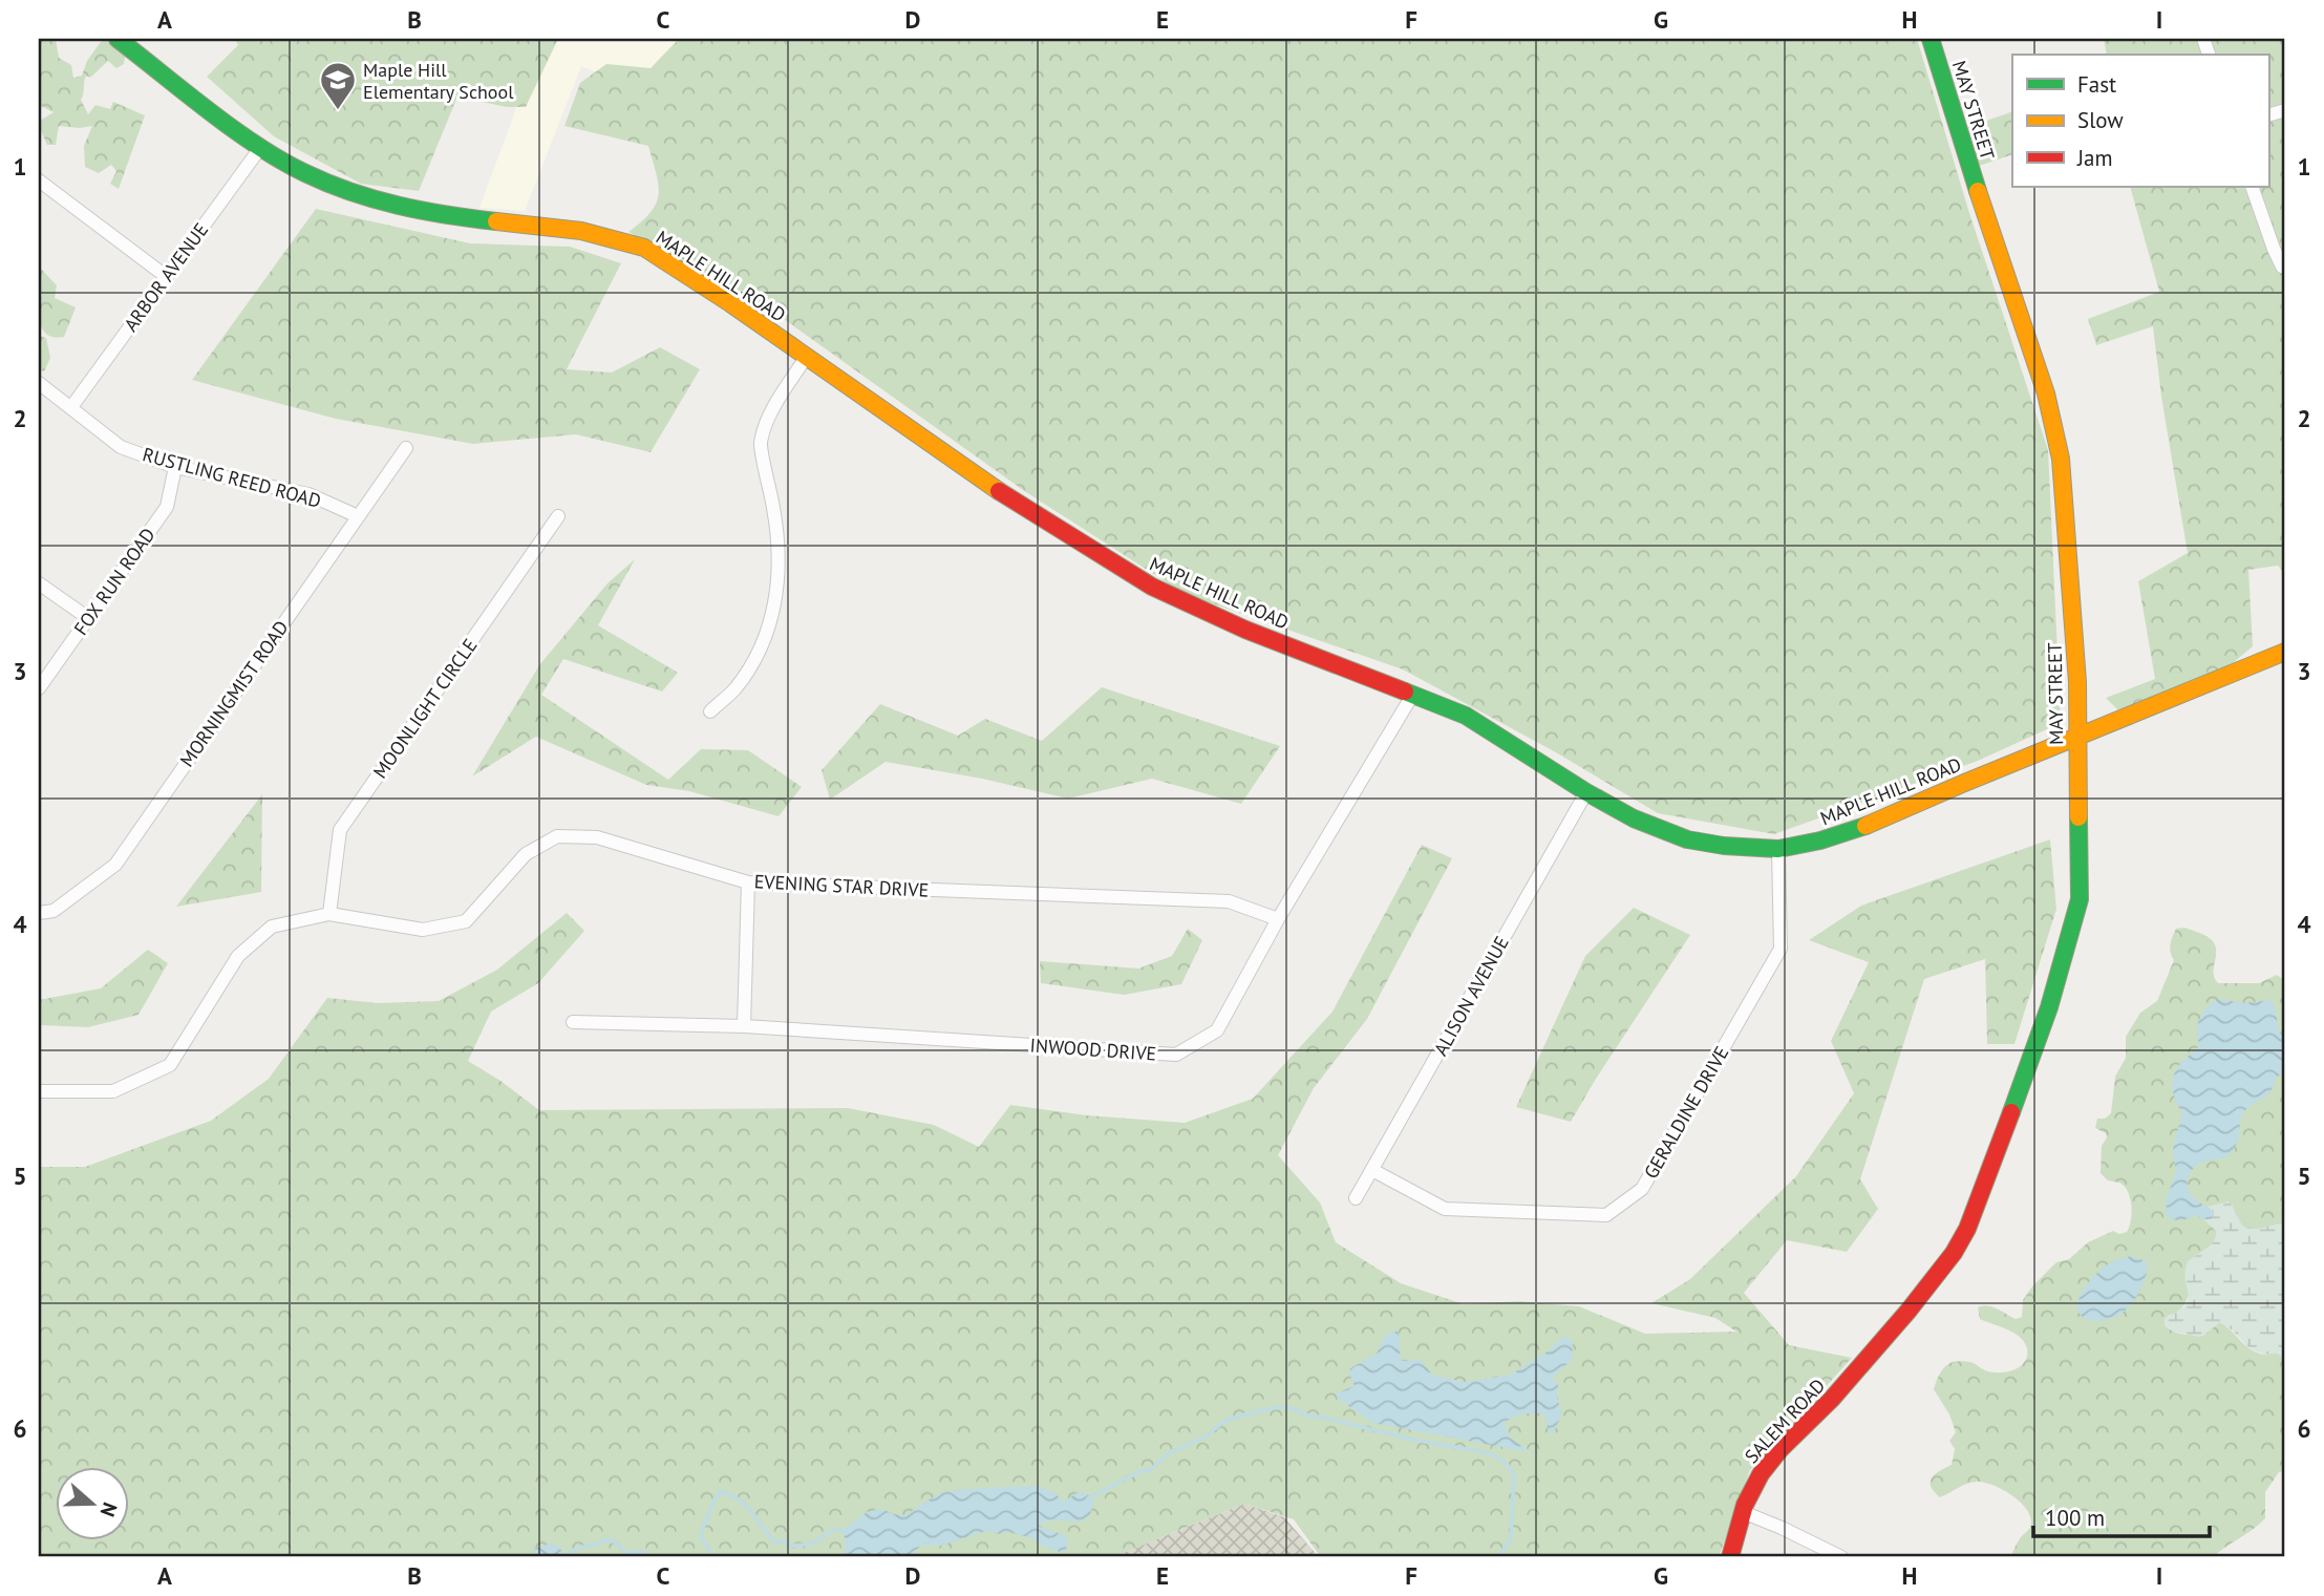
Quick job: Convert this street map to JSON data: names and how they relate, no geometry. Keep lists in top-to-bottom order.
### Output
{
  "streets": {
    "street": [
      "MAY STREET",
      "MAPLE HILL ROAD",
      "ARBOR AVENUE",
      "RUSTLING REED ROAD",
      "FOX RUN ROAD",
      "MORNINGMIST ROAD",
      "MOONLIGHT CIRCLE",
      "EVENING STAR DRIVE",
      "ALISON AVENUE",
      "INWOOD DRIVE",
      "GERALDINE DRIVE",
      "SALEM ROAD"
    ]
  },
  "crossings": [
    ["MAY STREET", "MAPLE HILL ROAD"],
    ["MAY STREET", "SALEM ROAD"],
    ["MAPLE HILL ROAD", "ARBOR AVENUE"],
    ["MAPLE HILL ROAD", "ALISON AVENUE"],
    ["MAPLE HILL ROAD", "INWOOD DRIVE"],
    ["MAPLE HILL ROAD", "GERALDINE DRIVE"],
    ["ARBOR AVENUE", "RUSTLING REED ROAD"],
    ["RUSTLING REED ROAD", "FOX RUN ROAD"],
    ["RUSTLING REED ROAD", "MORNINGMIST ROAD"],
    ["MOONLIGHT CIRCLE", "EVENING STAR DRIVE"],
    ["EVENING STAR DRIVE", "INWOOD DRIVE"],
    ["ALISON AVENUE", "GERALDINE DRIVE"]
  ],
  "places": {
    "school or university": ["Maple Hill Elementary School"]
  },
  "legend": ["Fast", "Slow", "Jam"],
  "scale_bar": "100 m",
  "north": "right",
  "grid": {
    "columns": [
      "A",
      "B",
      "C",
      "D",
      "E",
      "F",
      "G",
      "H",
      "I"
    ],
    "rows": [
      "1",
      "2",
      "3",
      "4",
      "5",
      "6"
    ]
  }
}
